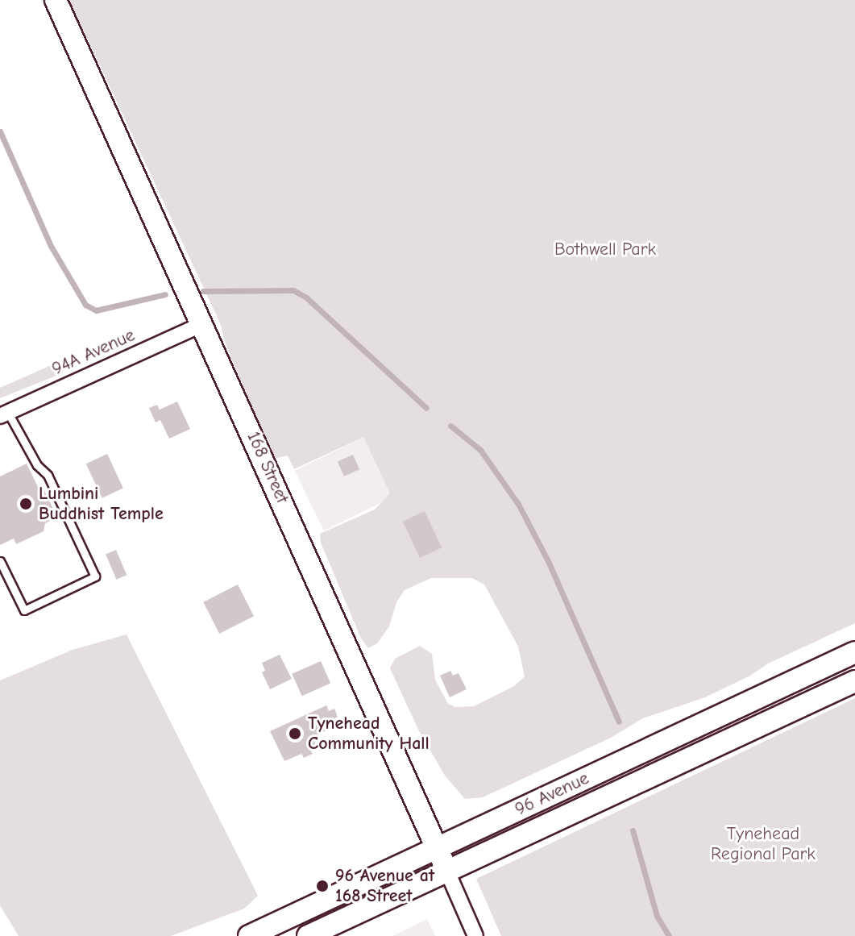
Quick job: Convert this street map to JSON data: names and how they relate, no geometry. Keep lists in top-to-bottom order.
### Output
{
  "streets": {
    "main road": ["168 Street", "96 Avenue"],
    "street": ["94A Avenue"]
  },
  "crossings": [
    ["94A Avenue", "168 Street"],
    ["168 Street", "96 Avenue"]
  ],
  "parks": ["Bothwell Park", "Tynehead Regional Park"],
  "places": ["Lumbini Buddhist Temple", "Tynehead Community Hall", "96 Avenue at 168 Street"]
}
